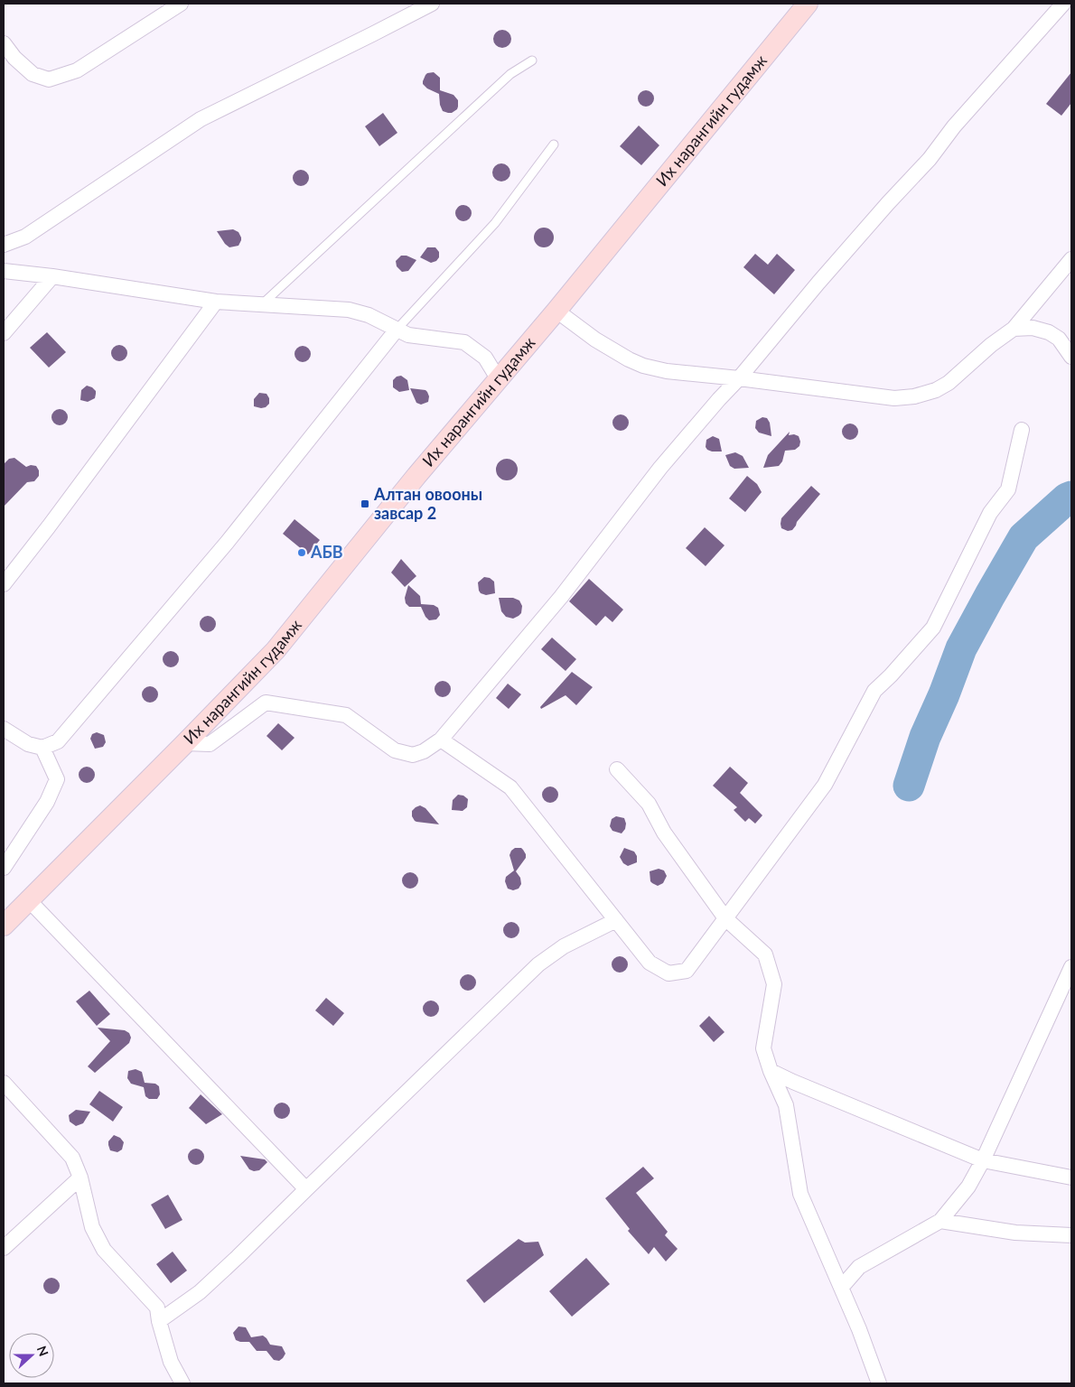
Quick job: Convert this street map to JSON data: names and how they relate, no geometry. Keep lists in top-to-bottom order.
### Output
{
  "streets": {
    "main road": ["Их нарангийн гудамж"]
  },
  "places": {
    "transit": ["Алтан овооны завсар 2"],
    "other": ["АБВ"]
  },
  "north": "right"
}
